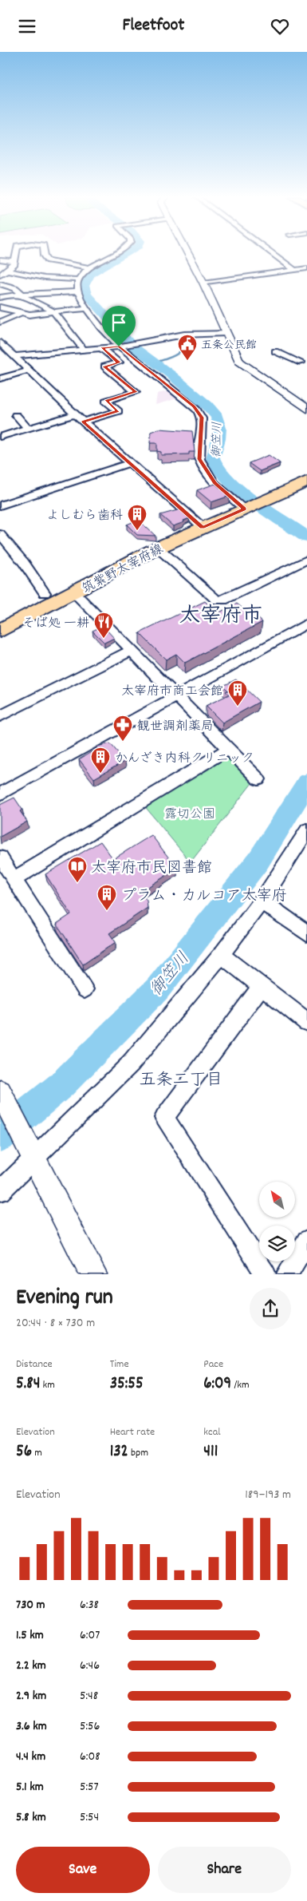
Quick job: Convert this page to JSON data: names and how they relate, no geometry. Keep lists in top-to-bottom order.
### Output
{
  "streets": {
    "main road": ["筑紫野太宰府線"]
  },
  "districts": ["太宰府市", "五条二丁目"],
  "water": ["御笠川"],
  "parks": ["露切公園"],
  "places": {
    "public building": ["五条公民館"],
    "building": [
      "よしむら歯科",
      "太宰府市商工会館",
      "かんざき内科クリニック",
      "プラム・カルコア太宰府"
    ],
    "restaurant": ["そば処 一耕"],
    "pharmacy": ["観世調剤薬局"],
    "library": ["太宰府市民図書館"]
  },
  "north": "top left",
  "page": {
    "header": "Fleetfoot",
    "heading": ["Evening run", "20:44 · 8 × 730 m"],
    "stats": [
      ["Distance", "5.84 km"],
      ["Time", "35:55"],
      ["Pace", "6:09 /km"],
      ["Elevation", "56 m"],
      ["Heart rate", "132 bpm"],
      ["kcal", "411"]
    ],
    "chart": ["Elevation", "189–193 m"],
    "list": [
      {
        "name": "730 m",
        "note": "6:38"
      },
      {
        "name": "1.5 km",
        "note": "6:07"
      },
      {
        "name": "2.2 km",
        "note": "6:46"
      },
      {
        "name": "2.9 km",
        "note": "5:48"
      },
      {
        "name": "3.6 km",
        "note": "5:56"
      },
      {
        "name": "4.4 km",
        "note": "6:08"
      },
      {
        "name": "5.1 km",
        "note": "5:57"
      },
      {
        "name": "5.8 km",
        "note": "5:54"
      }
    ],
    "buttons": ["Save", "Share"]
  }
}
